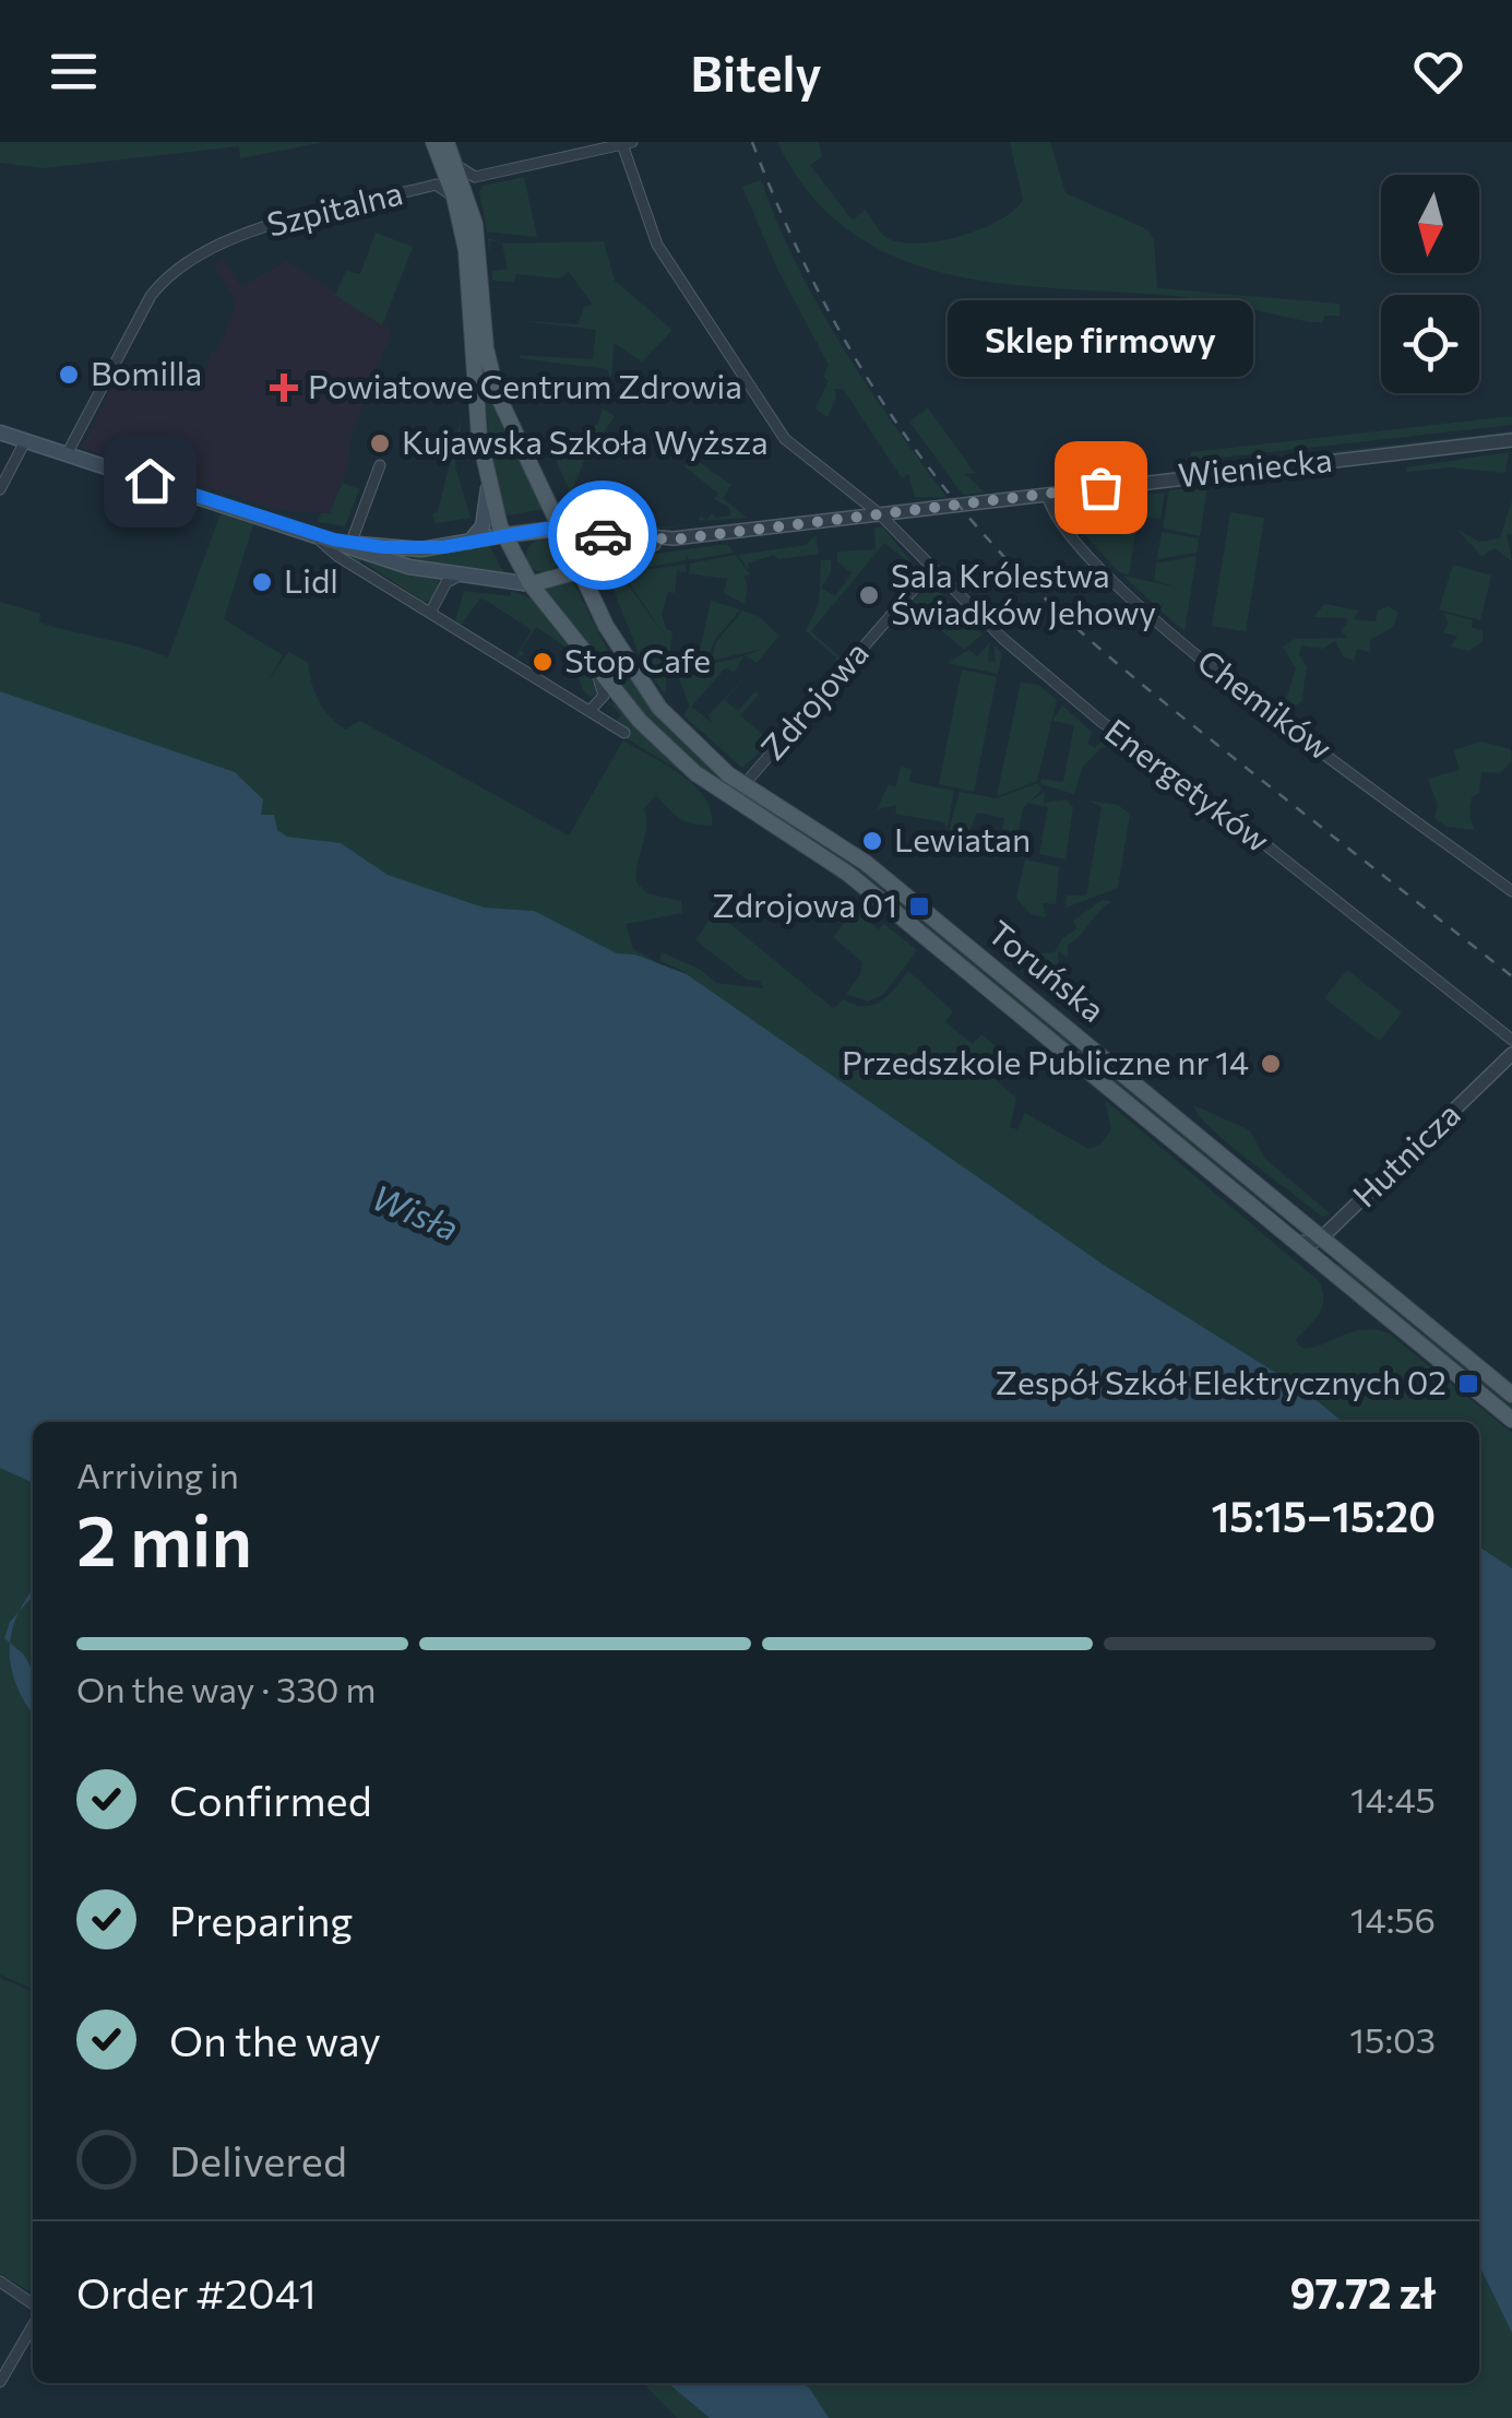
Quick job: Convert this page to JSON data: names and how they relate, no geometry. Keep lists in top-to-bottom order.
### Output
{
  "streets": {
    "main road": ["Toruńska"],
    "street": [
      "Szpitalna",
      "Wieniecka",
      "Zdrojowa",
      "Chemików",
      "Energetyków",
      "Hutnicza"
    ]
  },
  "crossings": [
    ["Szpitalna", "Toruńska"],
    ["Wieniecka", "Chemików"],
    ["Wieniecka", "Energetyków"],
    ["Wieniecka", "Toruńska"],
    ["Zdrojowa", "Energetyków"],
    ["Zdrojowa", "Toruńska"],
    ["Toruńska", "Hutnicza"]
  ],
  "water": ["Wisła"],
  "places": {
    "other": [
      "Bomilla",
      "Kujawska Szkoła Wyższa",
      "Sklep firmowy",
      "Lidl",
      "Sala Królestwa Świadków Jehowy",
      "Stop Cafe",
      "Lewiatan",
      "Przedszkole Publiczne nr 14"
    ],
    "health": ["Powiatowe Centrum Zdrowia"],
    "transit": ["Zdrojowa 01", "Zespół Szkół Elektrycznych 02"]
  },
  "north": "bottom",
  "page": {
    "header": "Bitely",
    "bubble": "Sklep firmowy",
    "heading": ["2 min", "Arriving in", "15:15–15:20"],
    "panel": ["Order #2041", "97.72 zł"],
    "bar": "On the way · 330 m",
    "list": [
      ["Confirmed", "14:45"],
      ["Preparing", "14:56"],
      ["On the way", "15:03"],
      "Delivered"
    ]
  }
}
